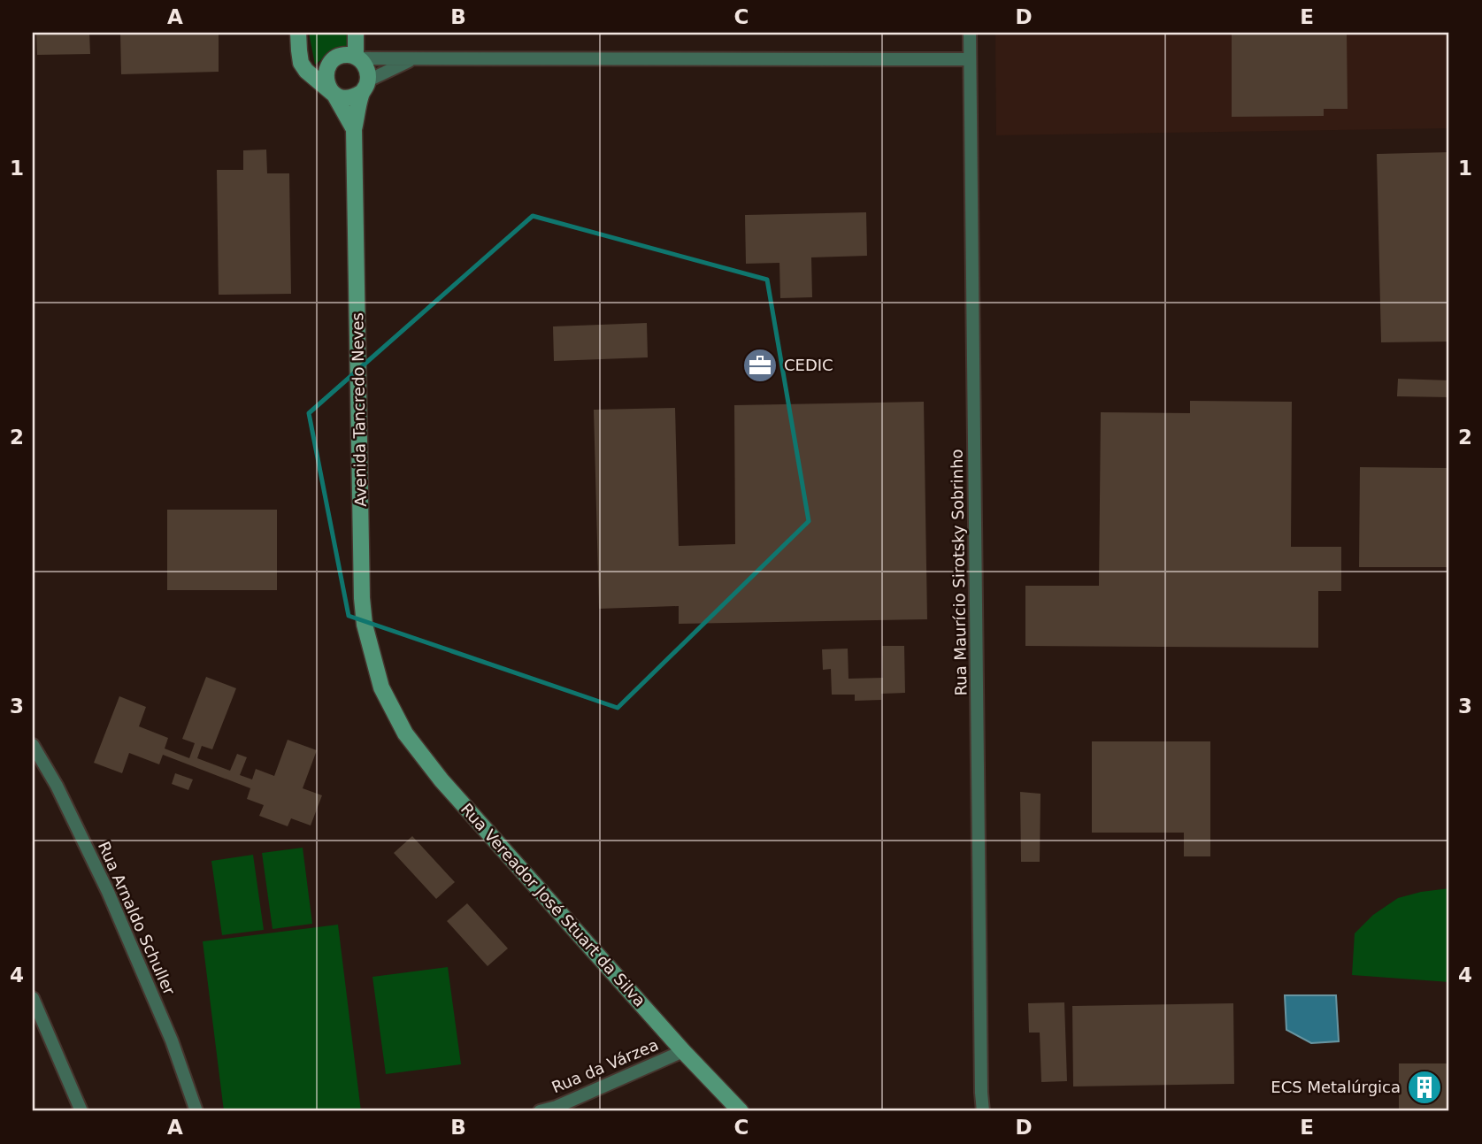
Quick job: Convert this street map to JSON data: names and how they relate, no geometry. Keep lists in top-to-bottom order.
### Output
{
  "streets": {
    "main road": ["Avenida Tancredo Neves", "Rua Vereador José Stuart da Silva"],
    "street": ["Rua Maurício Sirotsky Sobrinho", "Rua Arnaldo Schuller", "Rua da Várzea"]
  },
  "crossings": [
    ["Avenida Tancredo Neves", "Rua Vereador José Stuart da Silva"],
    ["Rua Vereador José Stuart da Silva", "Rua da Várzea"]
  ],
  "places": {
    "office": ["CEDIC"],
    "building": ["ECS Metalúrgica"]
  },
  "grid": {
    "columns": [
      "A",
      "B",
      "C",
      "D",
      "E"
    ],
    "rows": [
      "1",
      "2",
      "3",
      "4"
    ]
  }
}
